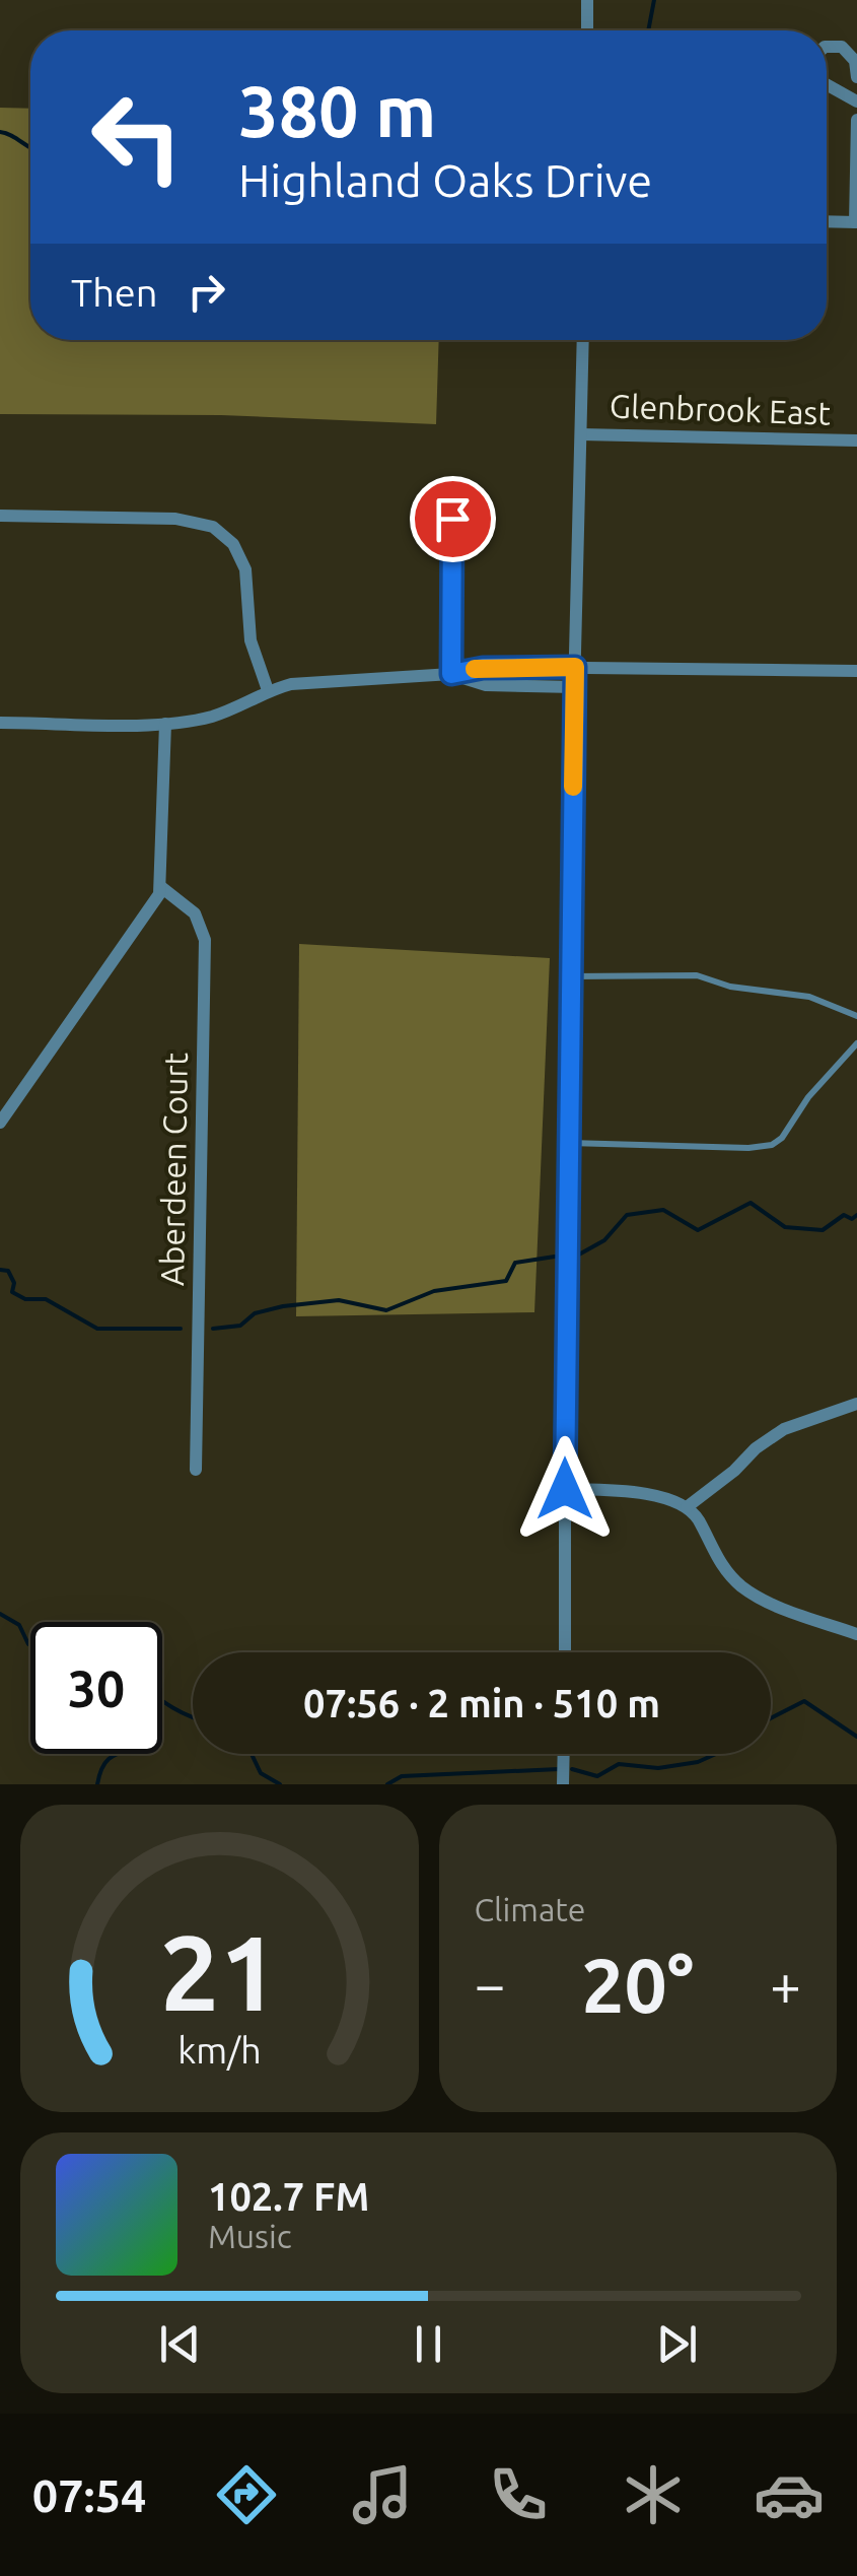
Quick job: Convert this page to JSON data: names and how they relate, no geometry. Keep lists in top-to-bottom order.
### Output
{
  "streets": {
    "street": ["Glenbrook East", "Aberdeen Court"]
  },
  "page": {
    "turn": ["380 m", "Highland Oaks Drive"],
    "then": "Then",
    "limit": "30",
    "trip": "07:56 · 2 min · 510 m",
    "tile": "Climate",
    "heat": ["−", "20°", "+"],
    "song": ["102.7 FM", "Music"],
    "tabs": "07:54",
    "gauge": ["21", "km/h"]
  }
}
